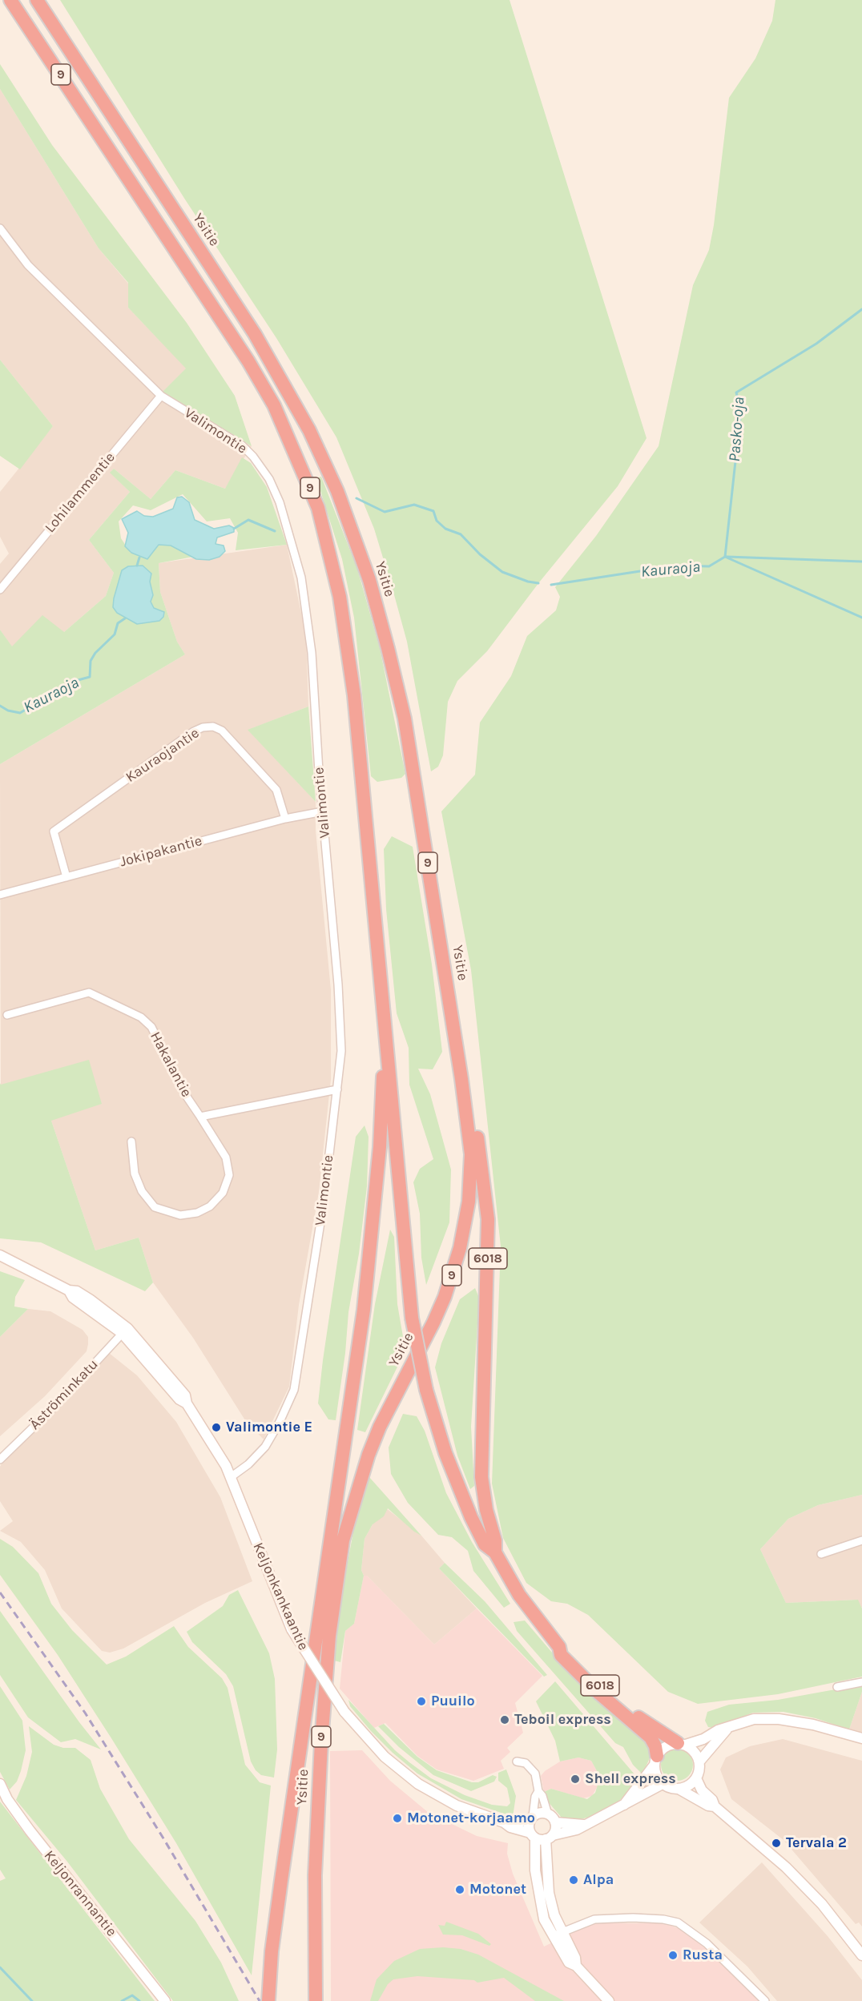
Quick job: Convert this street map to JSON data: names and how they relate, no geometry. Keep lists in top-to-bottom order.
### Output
{
  "streets": {
    "highway": ["9", "Ysitie", "6018"],
    "main road": ["Keljonkankaantie", "Keljonrannantie"],
    "street": [
      "Valimontie",
      "Lohilammentie",
      "Kauraojantie",
      "Jokipakantie",
      "Hakalantie",
      "Äströminkatu"
    ]
  },
  "crossings": [
    ["9", "6018"],
    ["Ysitie", "6018"],
    ["Valimontie", "Lohilammentie"],
    ["Valimontie", "Jokipakantie"],
    ["Valimontie", "Keljonkankaantie"],
    ["Kauraojantie", "Jokipakantie"],
    ["6018", "Keljonkankaantie"],
    ["Äströminkatu", "Keljonkankaantie"]
  ],
  "water": ["Pasko-oja", "Kauraoja"],
  "places": [
    "Valimontie E",
    "Puuilo",
    "Teboil express",
    "Shell express",
    "Motonet-korjaamo",
    "Tervala 2",
    "Alpa",
    "Motonet",
    "Rusta"
  ]
}
